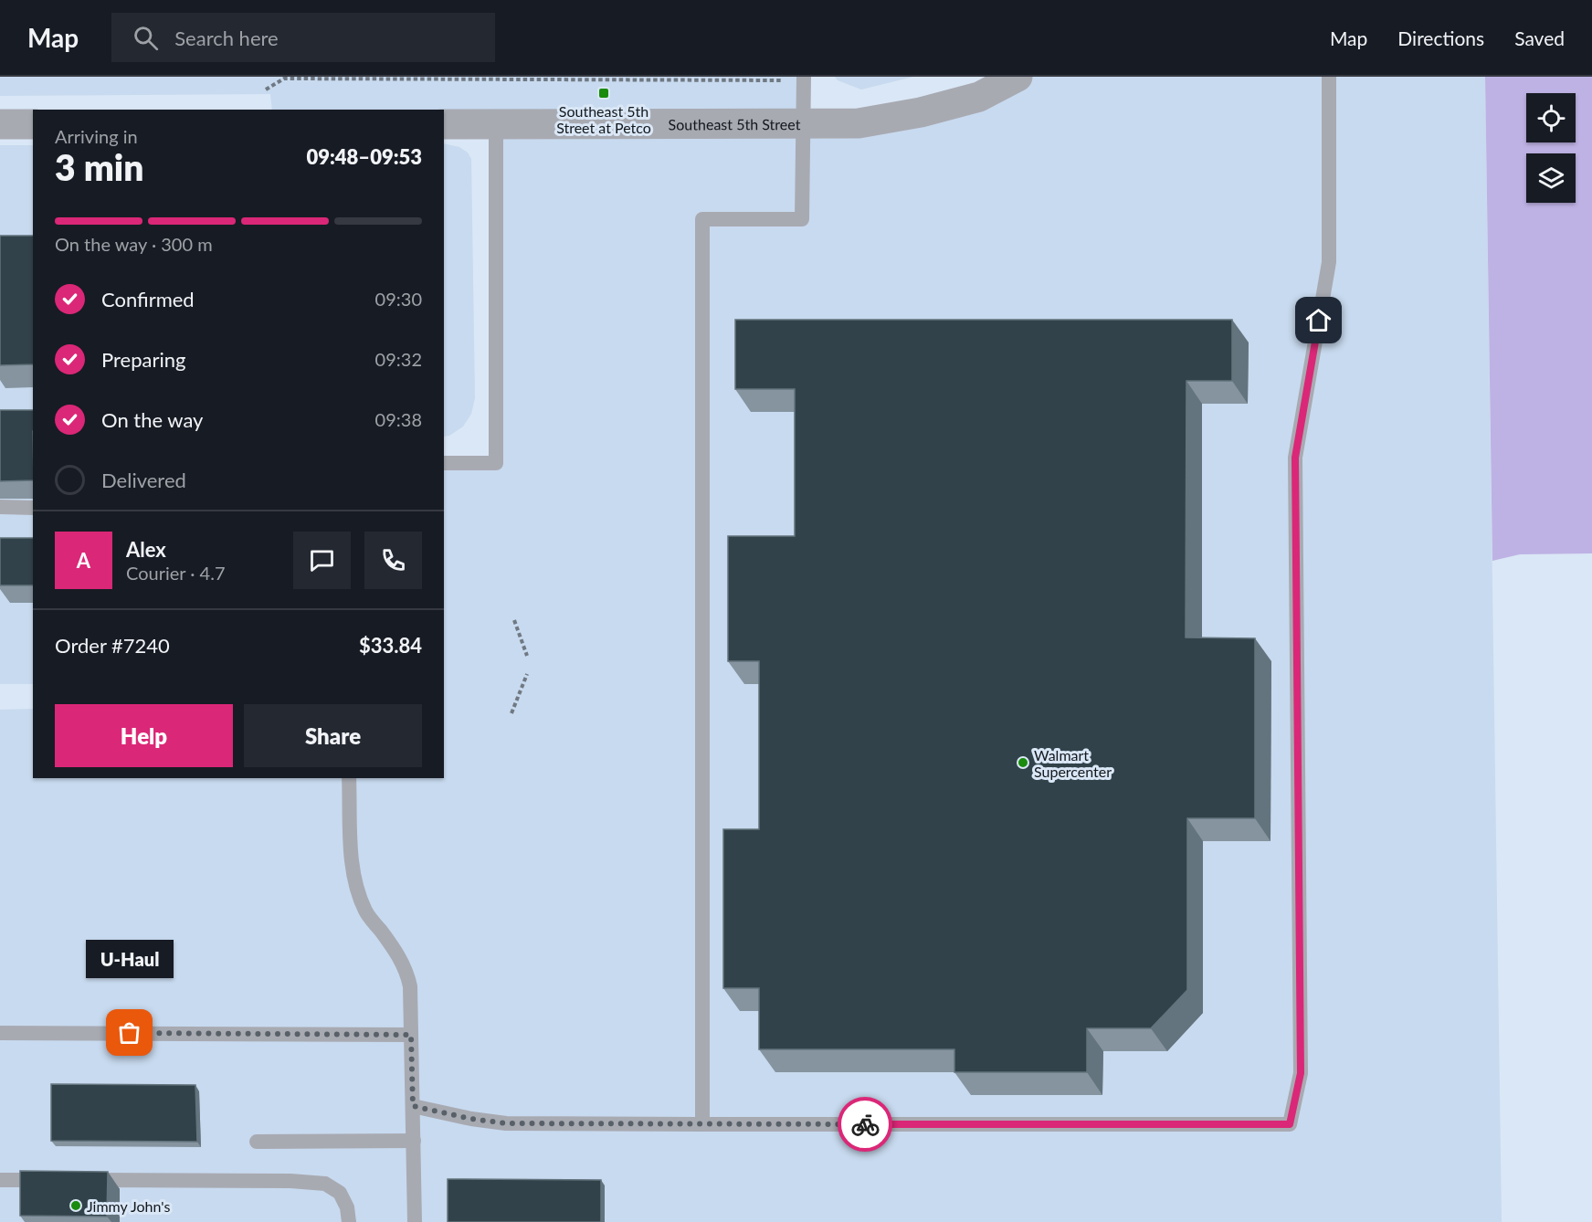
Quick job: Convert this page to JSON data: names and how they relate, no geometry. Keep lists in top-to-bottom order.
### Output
{
  "streets": {
    "street": ["Southeast 5th Street"]
  },
  "places": {
    "transit": ["Southeast 5th Street at Petco"],
    "other": ["Walmart Supercenter", "U-Haul", "Jimmy John's"]
  },
  "page": {
    "header": "Map",
    "search": "Search here",
    "nav": ["Map", "Directions", "Saved"],
    "heading": ["3 min", "Arriving in", "09:48–09:53"],
    "panel": [
      "Alex",
      "Courier · 4.7",
      "Order #7240",
      "$33.84"
    ],
    "bar": "On the way · 300 m",
    "list": [
      ["Confirmed", "09:30"],
      ["Preparing", "09:32"],
      ["On the way", "09:38"],
      "Delivered"
    ],
    "round": "A",
    "buttons": ["Help", "Share"],
    "bubble": "U-Haul"
  }
}
